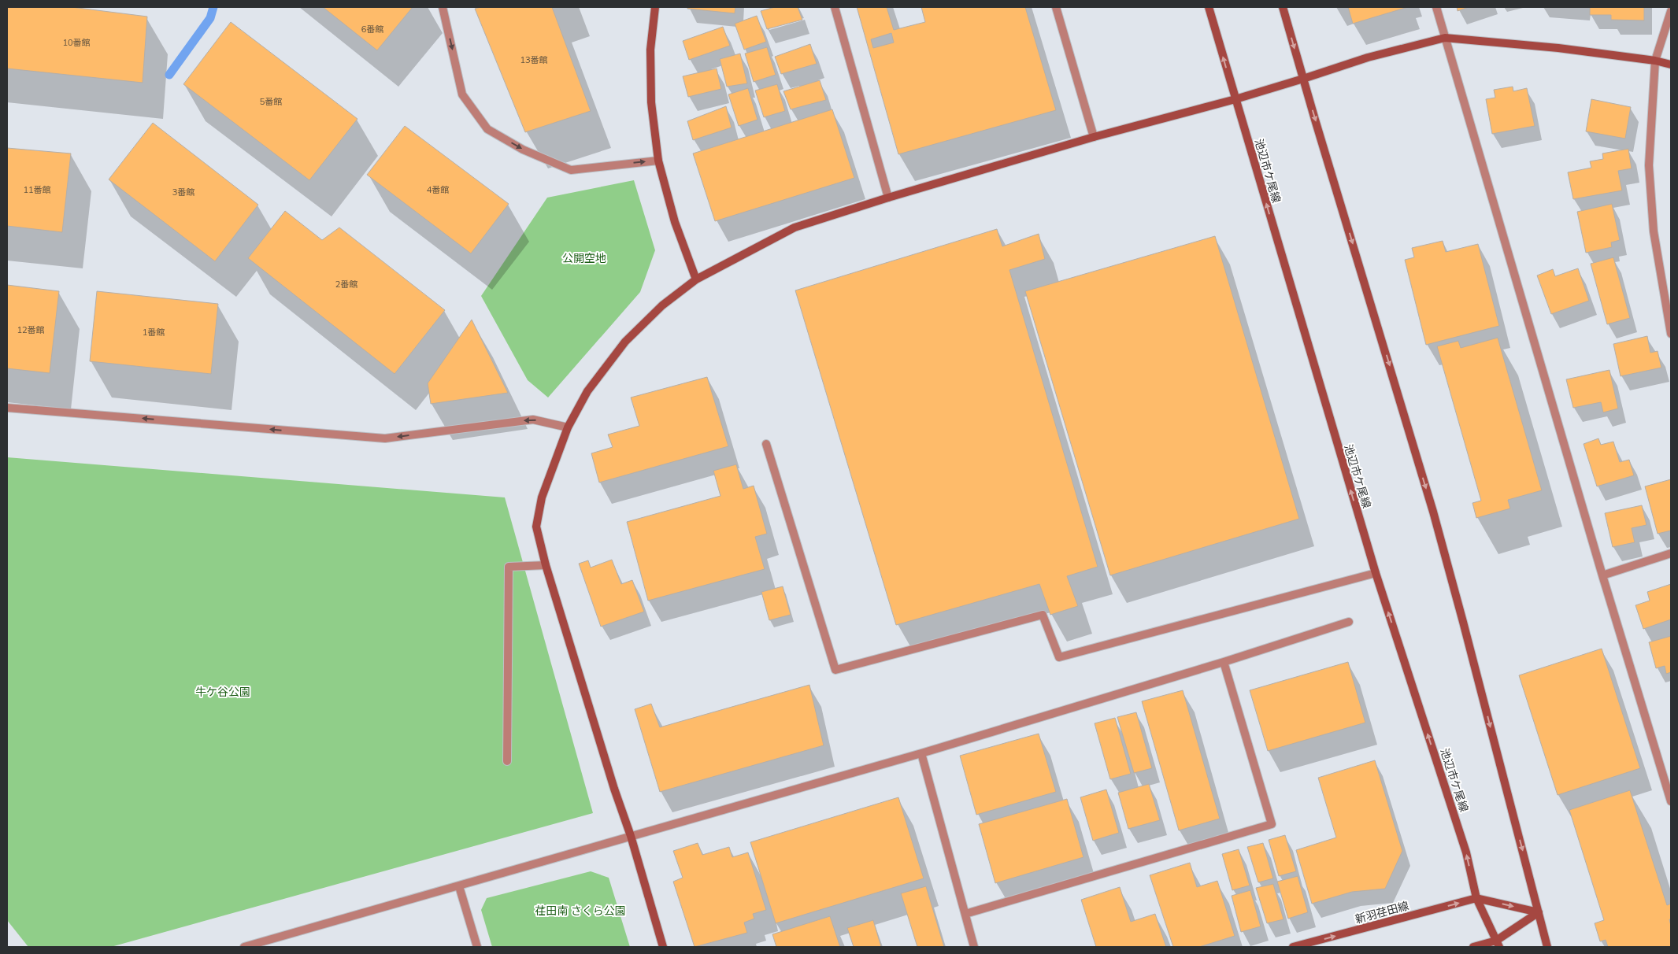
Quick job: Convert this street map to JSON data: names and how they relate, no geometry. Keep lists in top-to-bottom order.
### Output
{
  "streets": {
    "street": ["池辺市ケ尾線", "新羽荏田線"]
  },
  "crossings": [
    ["池辺市ケ尾線", "新羽荏田線"]
  ],
  "one_way": ["新羽荏田線"],
  "parks": ["公開空地", "牛ケ谷公園", "荏田南 さくら公園"],
  "house_numbers": [
    "6番館",
    "10番館",
    "13番館",
    "5番館",
    "11番館",
    "4番館",
    "3番館",
    "2番館",
    "12番館",
    "1番館"
  ]
}
